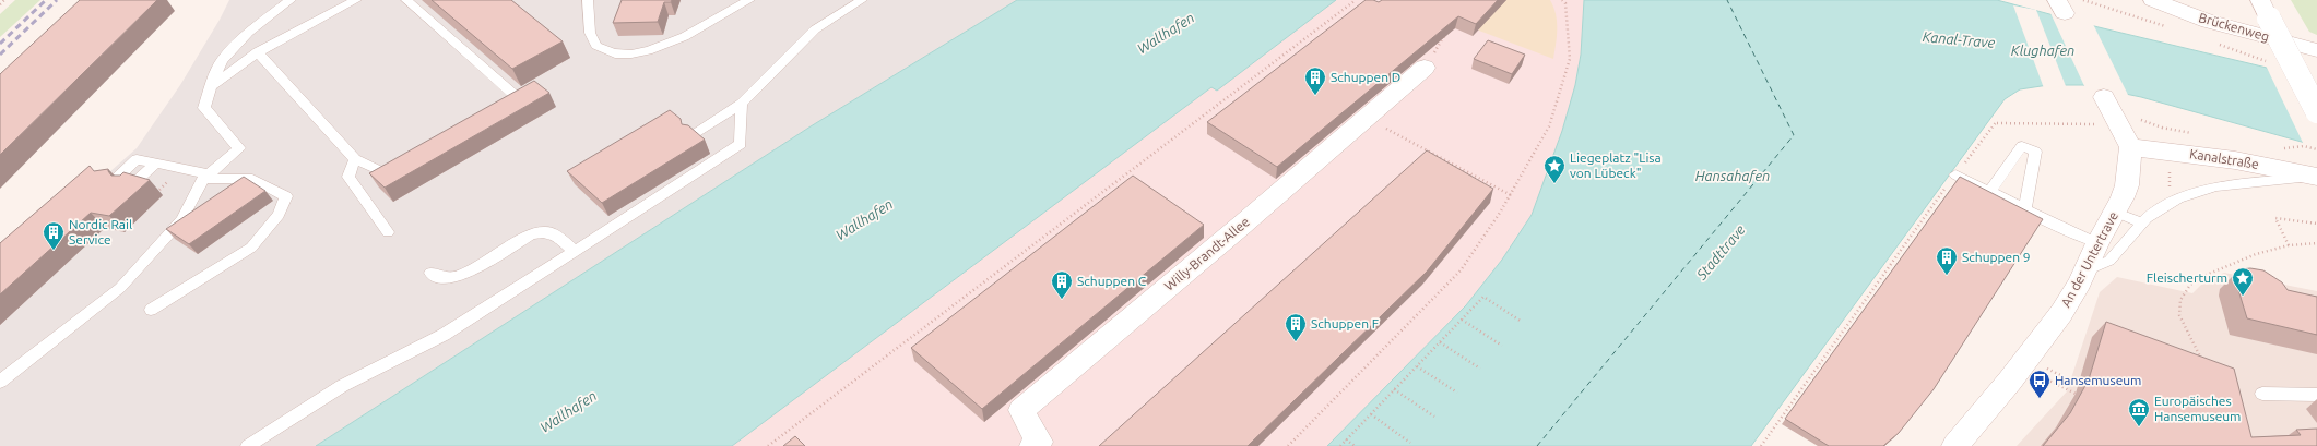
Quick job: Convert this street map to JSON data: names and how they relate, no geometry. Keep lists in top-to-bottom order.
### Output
{
  "streets": {
    "main road": [
      "Brückenweg",
      "Kanalstraße",
      "Willy-Brandt-Allee",
      "An der Untertrave"
    ]
  },
  "crossings": [
    ["Kanalstraße", "An der Untertrave"]
  ],
  "water": [
    "Wallhafen",
    "Kanal-Trave",
    "Klughafen",
    "Hansahafen",
    "Stadttrave"
  ],
  "places": {
    "building": [
      "Schuppen D",
      "Nordic Rail Service",
      "Schuppen 9",
      "Schuppen C",
      "Schuppen F"
    ],
    "place": ["Liegeplatz \"Lisa von Lübeck\"", "Fleischerturm"],
    "bus stop": ["Hansemuseum"],
    "museum": ["Europäisches Hansemuseum"]
  }
}
